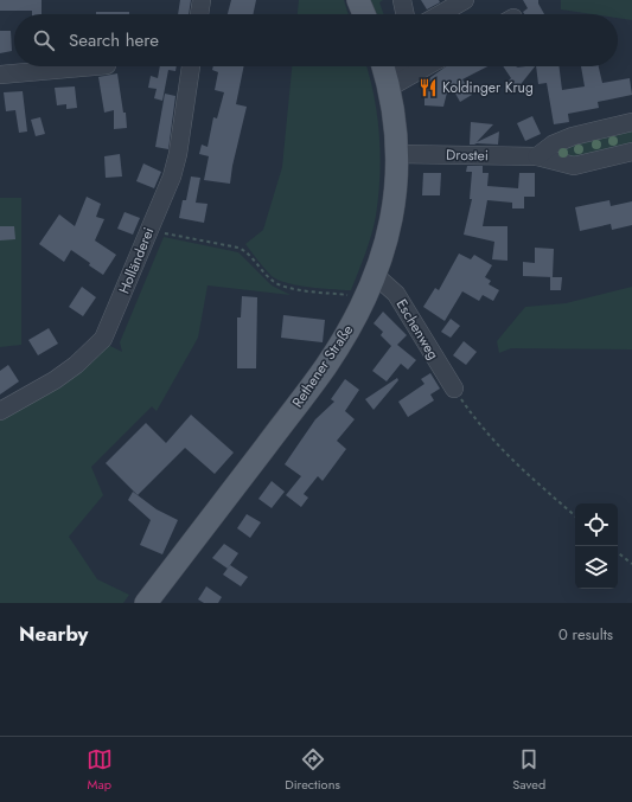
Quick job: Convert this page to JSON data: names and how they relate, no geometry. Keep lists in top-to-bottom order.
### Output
{
  "streets": {
    "main road": ["Rethener Straße"],
    "street": ["Drostei", "Holländerei", "Eschenweg"]
  },
  "crossings": [
    ["Drostei", "Rethener Straße"],
    ["Eschenweg", "Rethener Straße"]
  ],
  "places": {
    "restaurant": ["Koldinger Krug"]
  },
  "page": {
    "search": "Search here",
    "heading": ["Nearby", "0 results"],
    "nav": ["Map", "Directions", "Saved"]
  }
}
